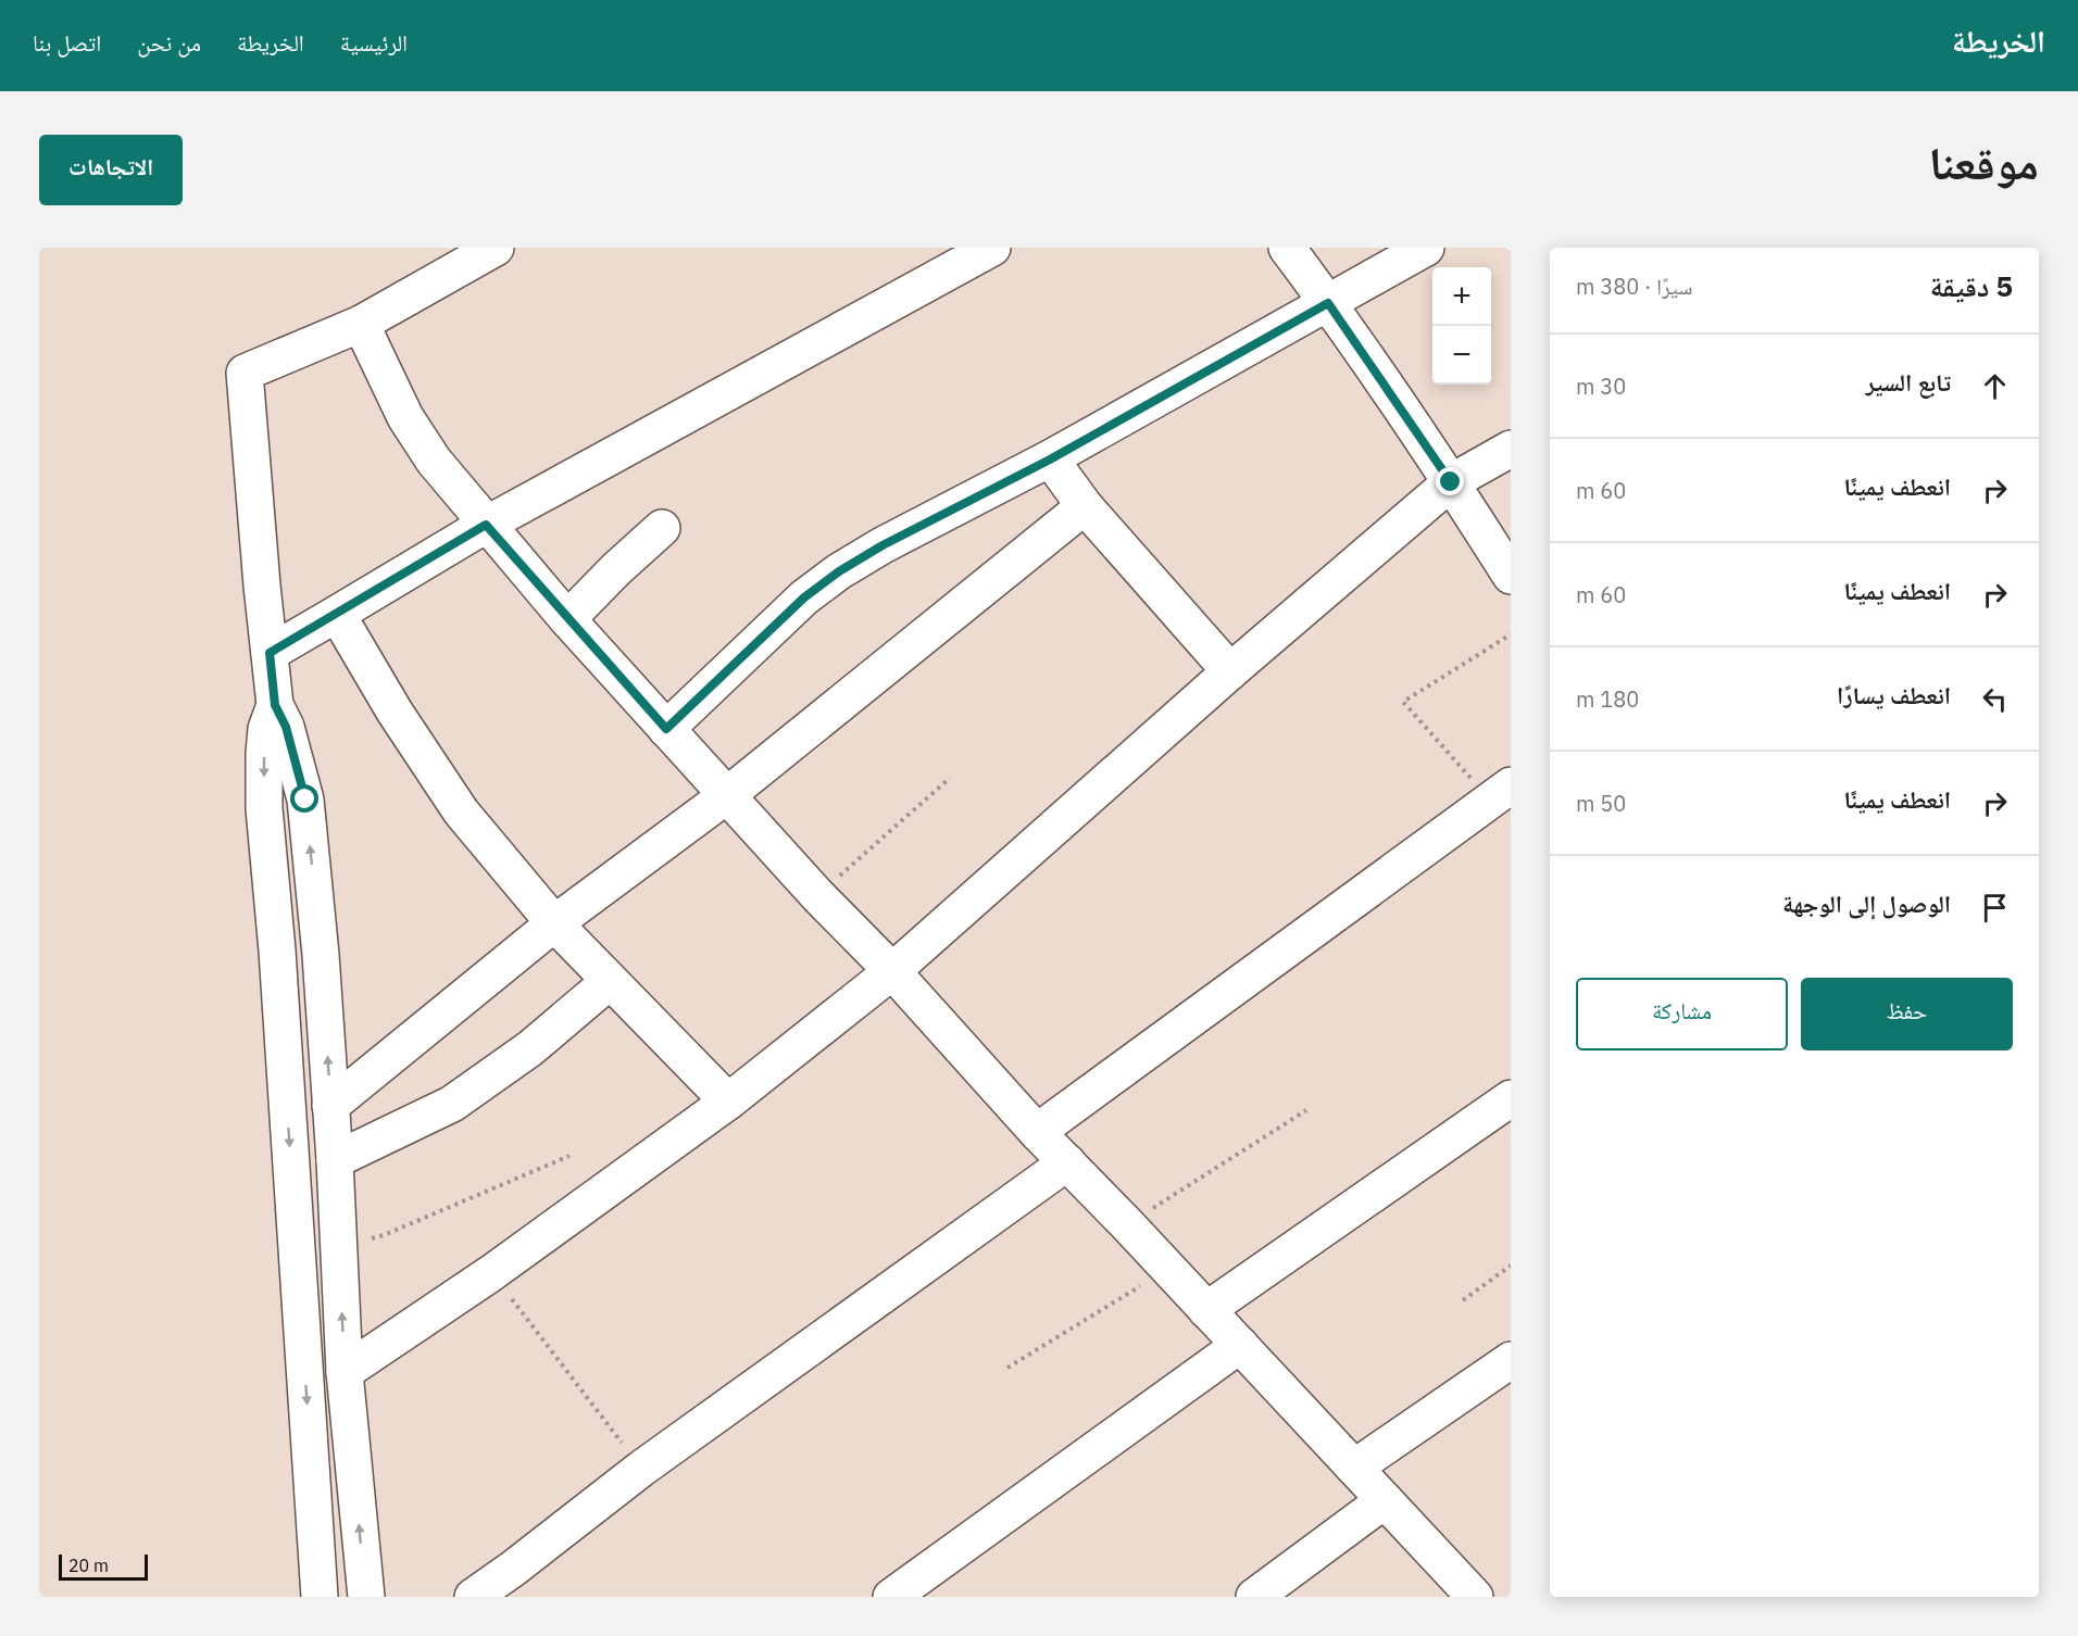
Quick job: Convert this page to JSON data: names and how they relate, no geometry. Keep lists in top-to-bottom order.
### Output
{
  "scale_bar": "20 m",
  "page": {
    "header": "الخريطة",
    "nav": [
      "الرئيسية",
      "الخريطة",
      "من نحن",
      "اتصل بنا"
    ],
    "title": "موقعنا",
    "buttons": [
      "الاتجاهات",
      ["حفظ", "مشاركة"]
    ],
    "heading": ["5 دقيقة", "سيرًا · 380 m"],
    "map_buttons": ["+", "−"],
    "list": [
      ["تابع السير", "30 m"],
      ["انعطف يمينًا", "60 m"],
      ["انعطف يمينًا", "60 m"],
      ["انعطف يسارًا", "180 m"],
      ["انعطف يمينًا", "50 m"],
      "الوصول إلى الوجهة"
    ],
    "scale": "20 m"
  }
}
